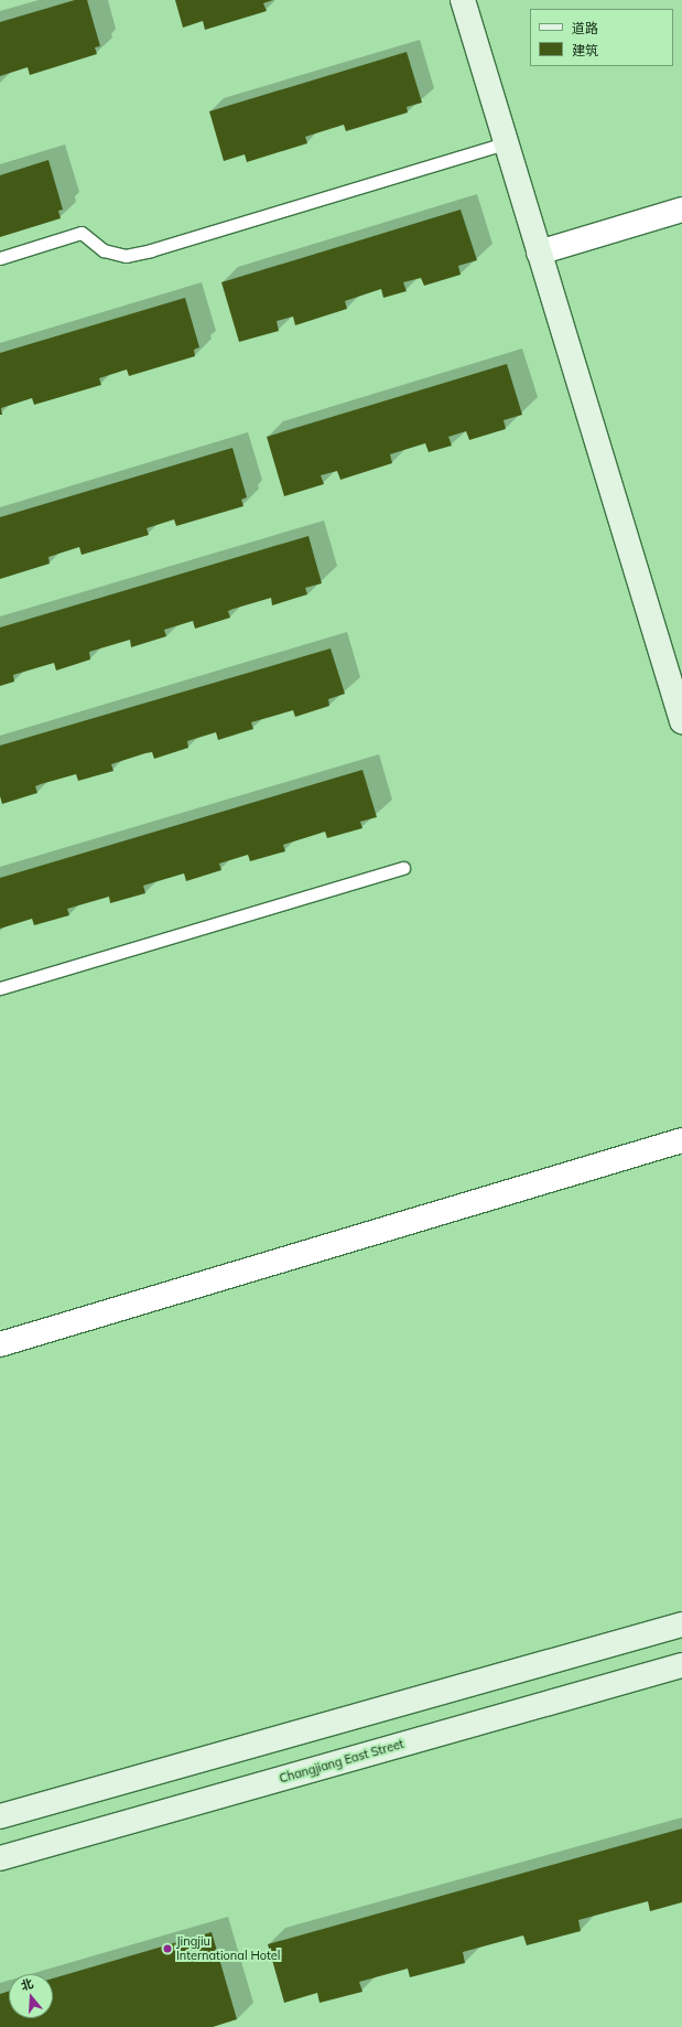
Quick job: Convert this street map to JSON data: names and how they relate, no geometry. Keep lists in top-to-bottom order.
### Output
{
  "streets": {
    "main road": ["Changjiang East Street"]
  },
  "places": ["Jingjiu International Hotel"],
  "legend": ["道路", "建筑"],
  "north": "top"
}
